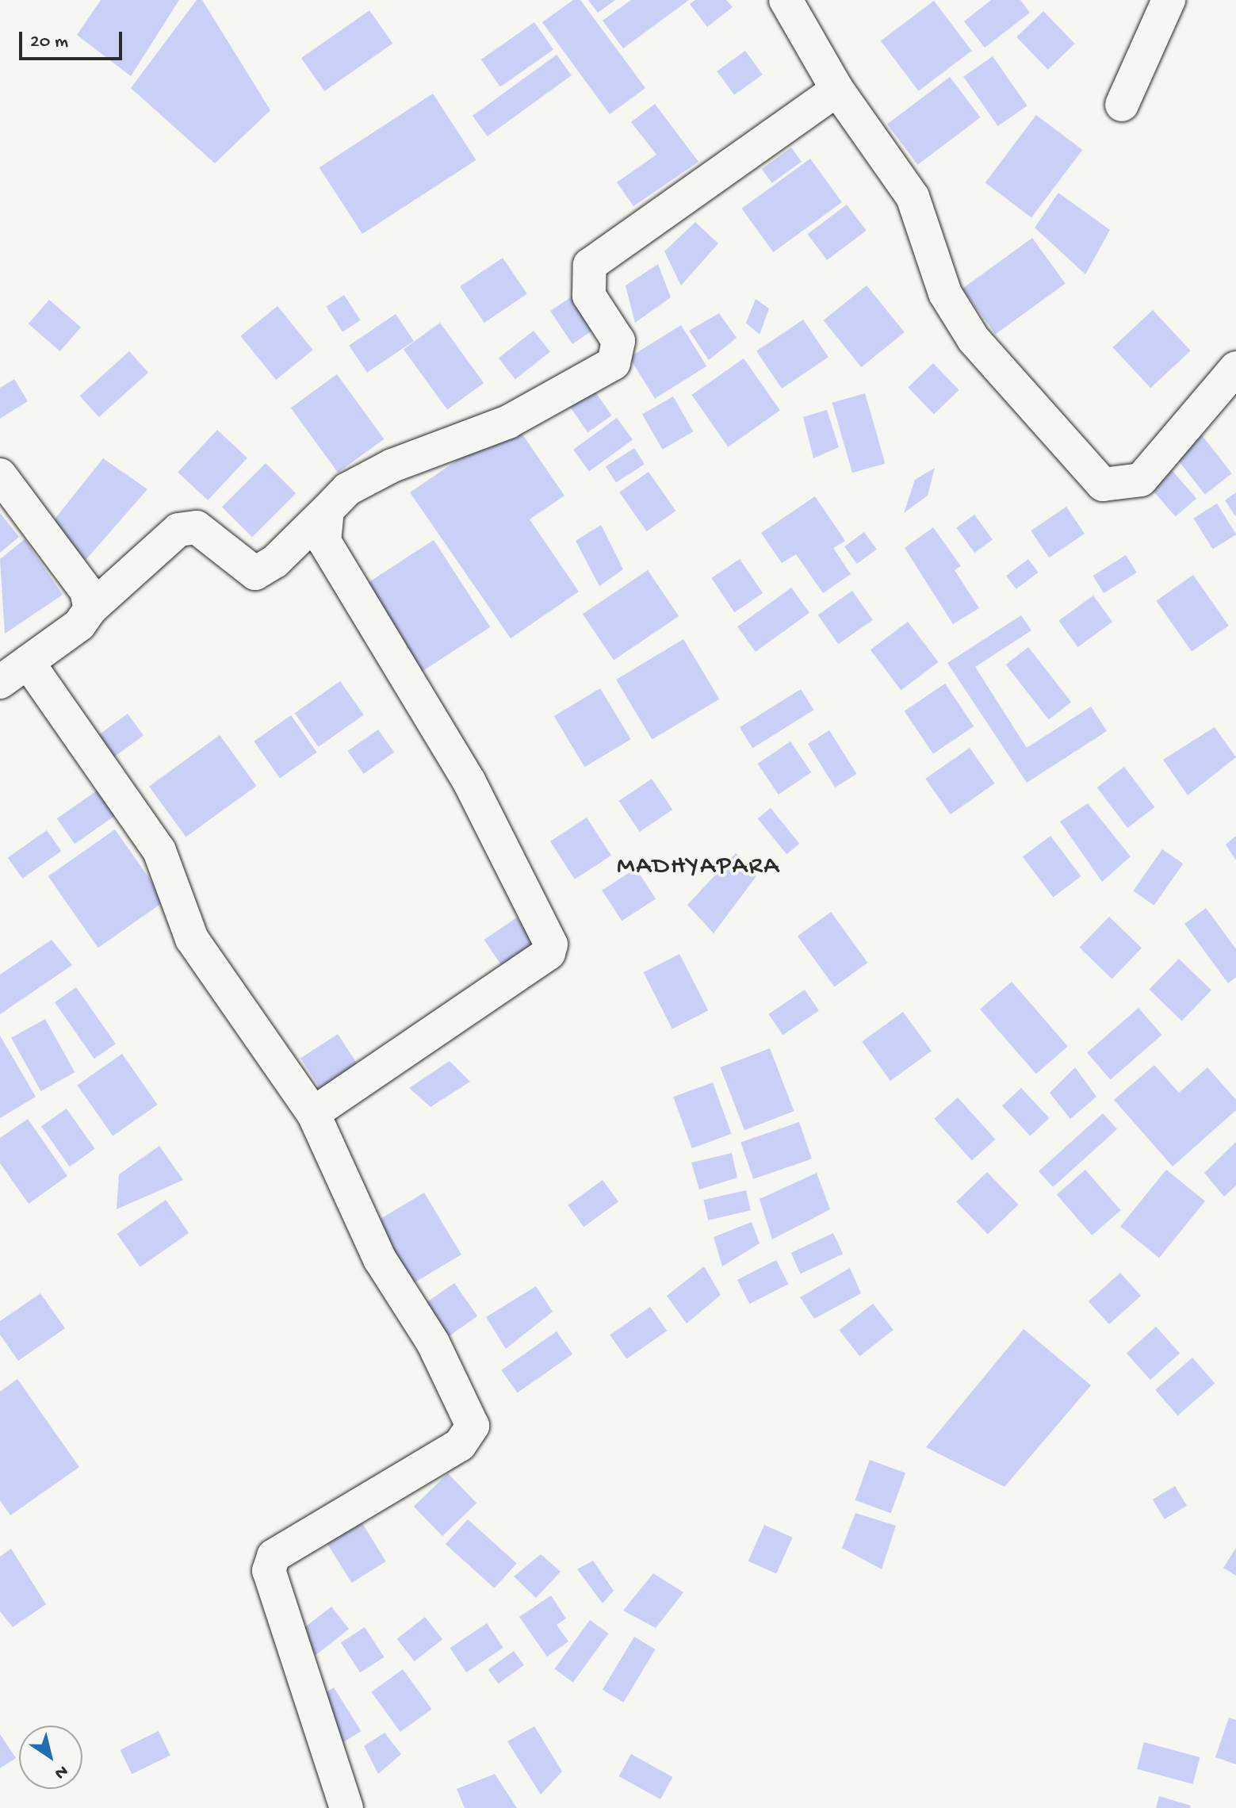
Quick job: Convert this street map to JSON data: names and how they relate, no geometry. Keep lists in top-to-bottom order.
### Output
{
  "districts": ["MADHYAPARA"],
  "scale_bar": "20 m",
  "north": "bottom right"
}
